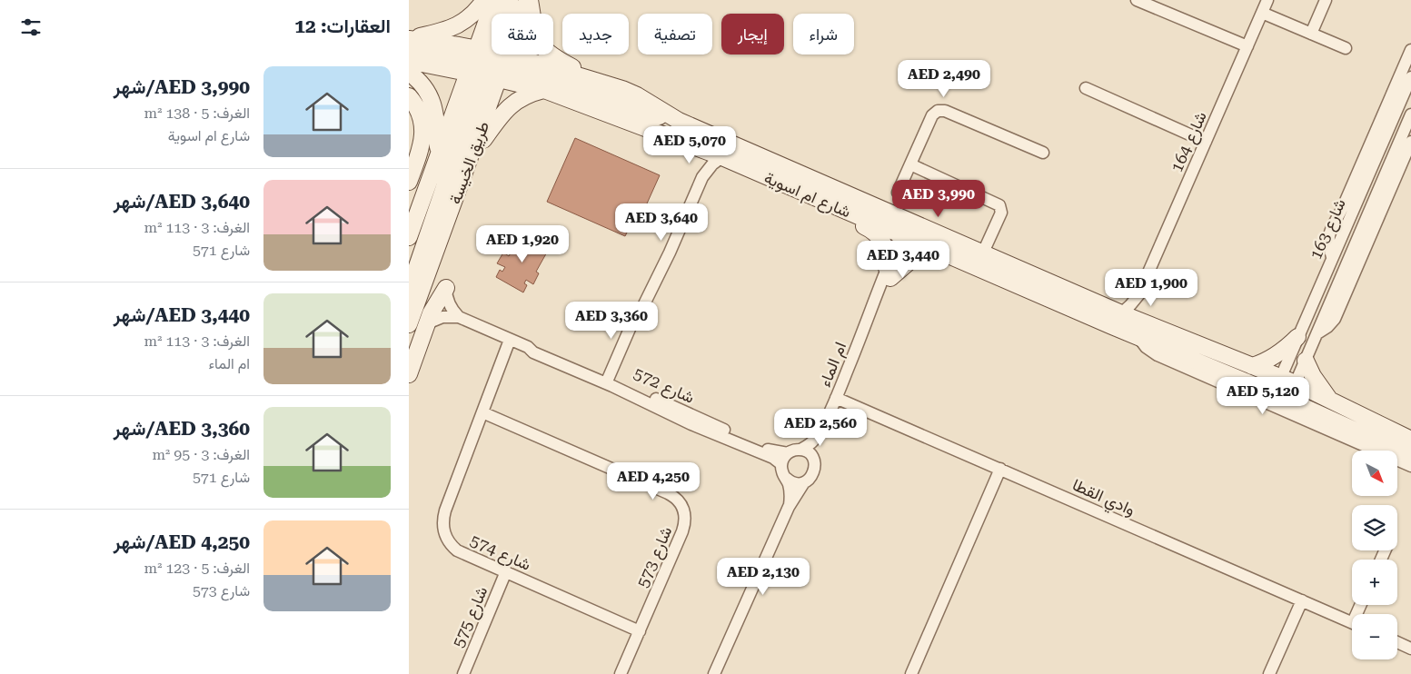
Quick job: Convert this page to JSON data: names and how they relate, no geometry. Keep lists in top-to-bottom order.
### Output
{
  "streets": {
    "street": [
      "شارع 164",
      "طريق الخيسة",
      "شارع ام اسوية",
      "شارع 163",
      "ام الماء",
      "شارع 572",
      "وادي القطا",
      "شارع 574",
      "شارع 573",
      "شارع 575"
    ]
  },
  "crossings": [
    ["شارع 164", "شارع ام اسوية"],
    ["طريق الخيسة", "شارع ام اسوية"],
    ["شارع ام اسوية", "شارع 163"],
    ["شارع ام اسوية", "ام الماء"],
    ["ام الماء", "شارع 572"],
    ["ام الماء", "وادي القطا"],
    ["شارع 572", "شارع 574"],
    ["شارع 574", "شارع 573"],
    ["شارع 574", "شارع 575"]
  ],
  "north": "bottom right",
  "page": {
    "heading": "العقارات: 12",
    "chip": [
      "شراء",
      "إيجار",
      "تصفية",
      "جديد",
      "شقة"
    ],
    "list": [
      {
        "name": "AED 3,990/شهر",
        "note": "الغرف: 5 · 138 m² · شارع ام اسوية"
      },
      {
        "name": "AED 3,640/شهر",
        "note": "الغرف: 3 · 113 m² · شارع 571"
      },
      {
        "name": "AED 3,440/شهر",
        "note": "الغرف: 3 · 113 m² · ام الماء"
      },
      {
        "name": "AED 3,360/شهر",
        "note": "الغرف: 3 · 95 m² · شارع 571"
      },
      {
        "name": "AED 4,250/شهر",
        "note": "الغرف: 5 · 123 m² · شارع 573"
      }
    ],
    "price": [
      "AED 2,490",
      "AED 5,070",
      "AED 3,990",
      "AED 3,640",
      "AED 1,920",
      "AED 3,440",
      "AED 1,900",
      "AED 3,360",
      "AED 5,120",
      "AED 2,560",
      "AED 4,250",
      "AED 2,130"
    ],
    "map_buttons": ["+", "−"]
  }
}
